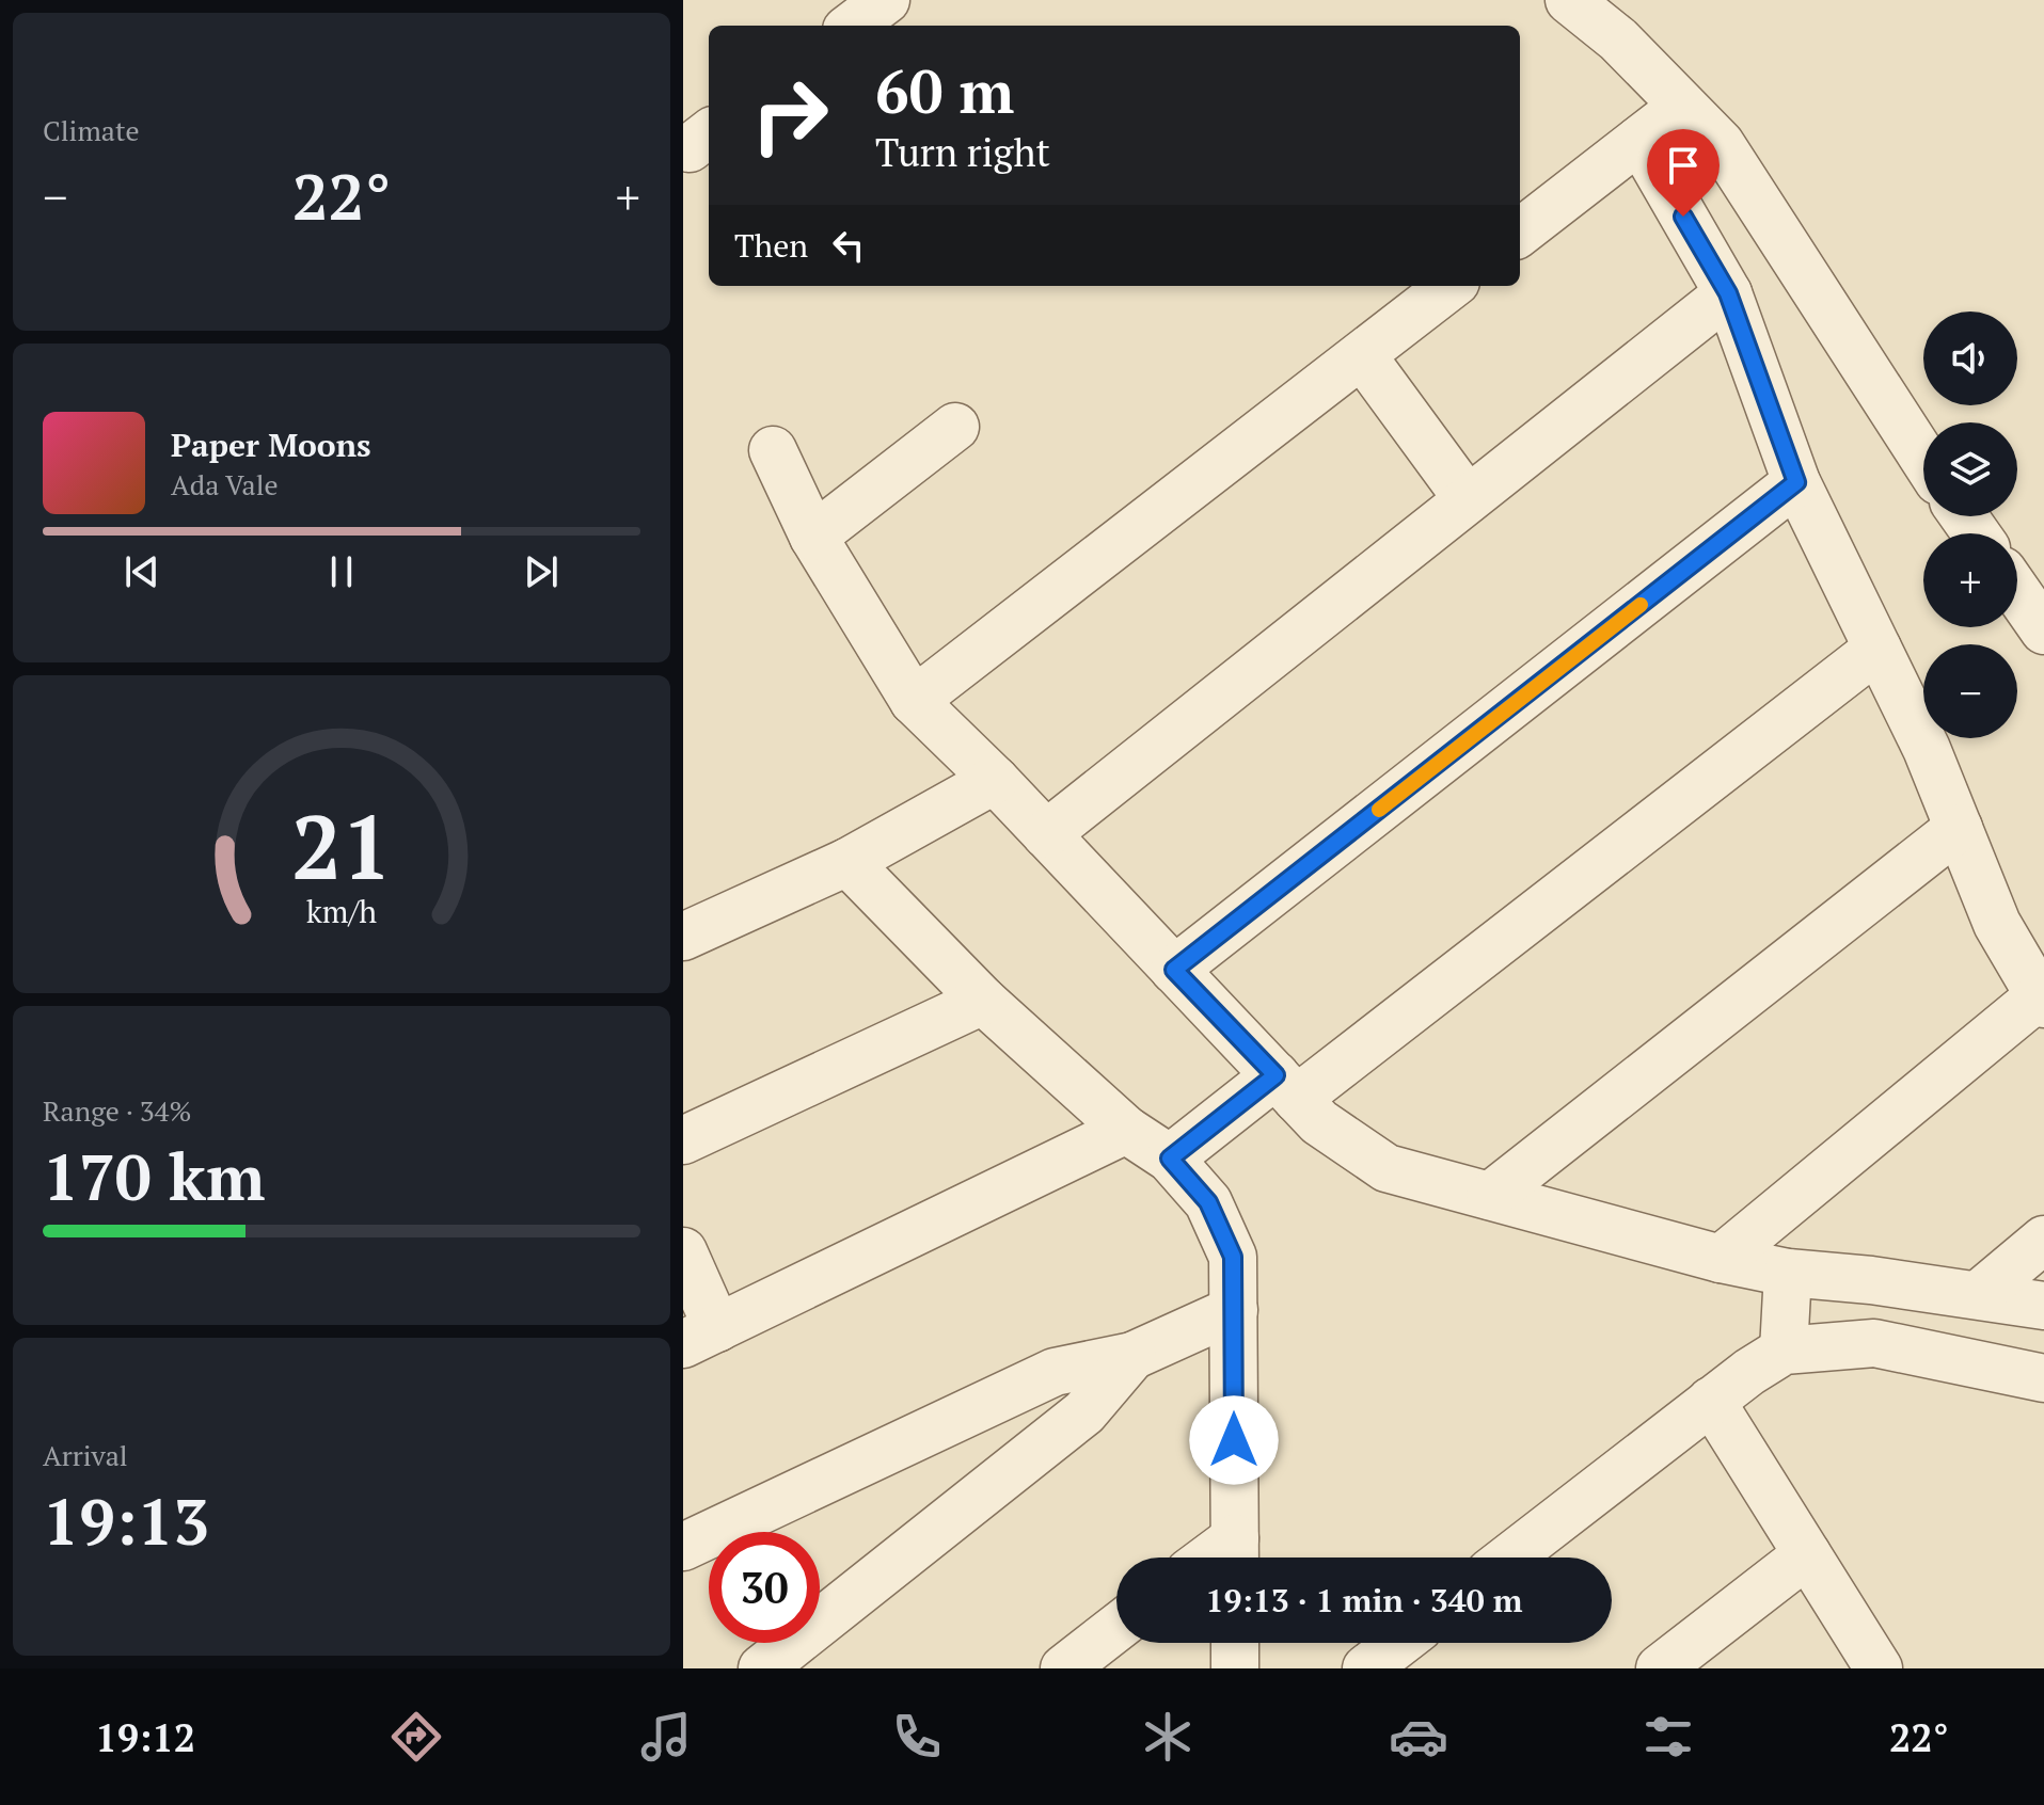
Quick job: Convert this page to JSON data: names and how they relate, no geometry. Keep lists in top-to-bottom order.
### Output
{
  "page": {
    "tile": [
      "Climate",
      ["Range · 34%", "170 km"],
      ["Arrival", "19:13"]
    ],
    "turn": ["60 m", "Turn right"],
    "heat": ["−", "22°", "+"],
    "then": "Then",
    "map_buttons": ["+", "−"],
    "song": ["Paper Moons", "Ada Vale"],
    "limit": "30",
    "trip": "19:13 · 1 min · 340 m",
    "tabs": ["19:12", "22°"],
    "gauge": ["21", "km/h"]
  }
}
